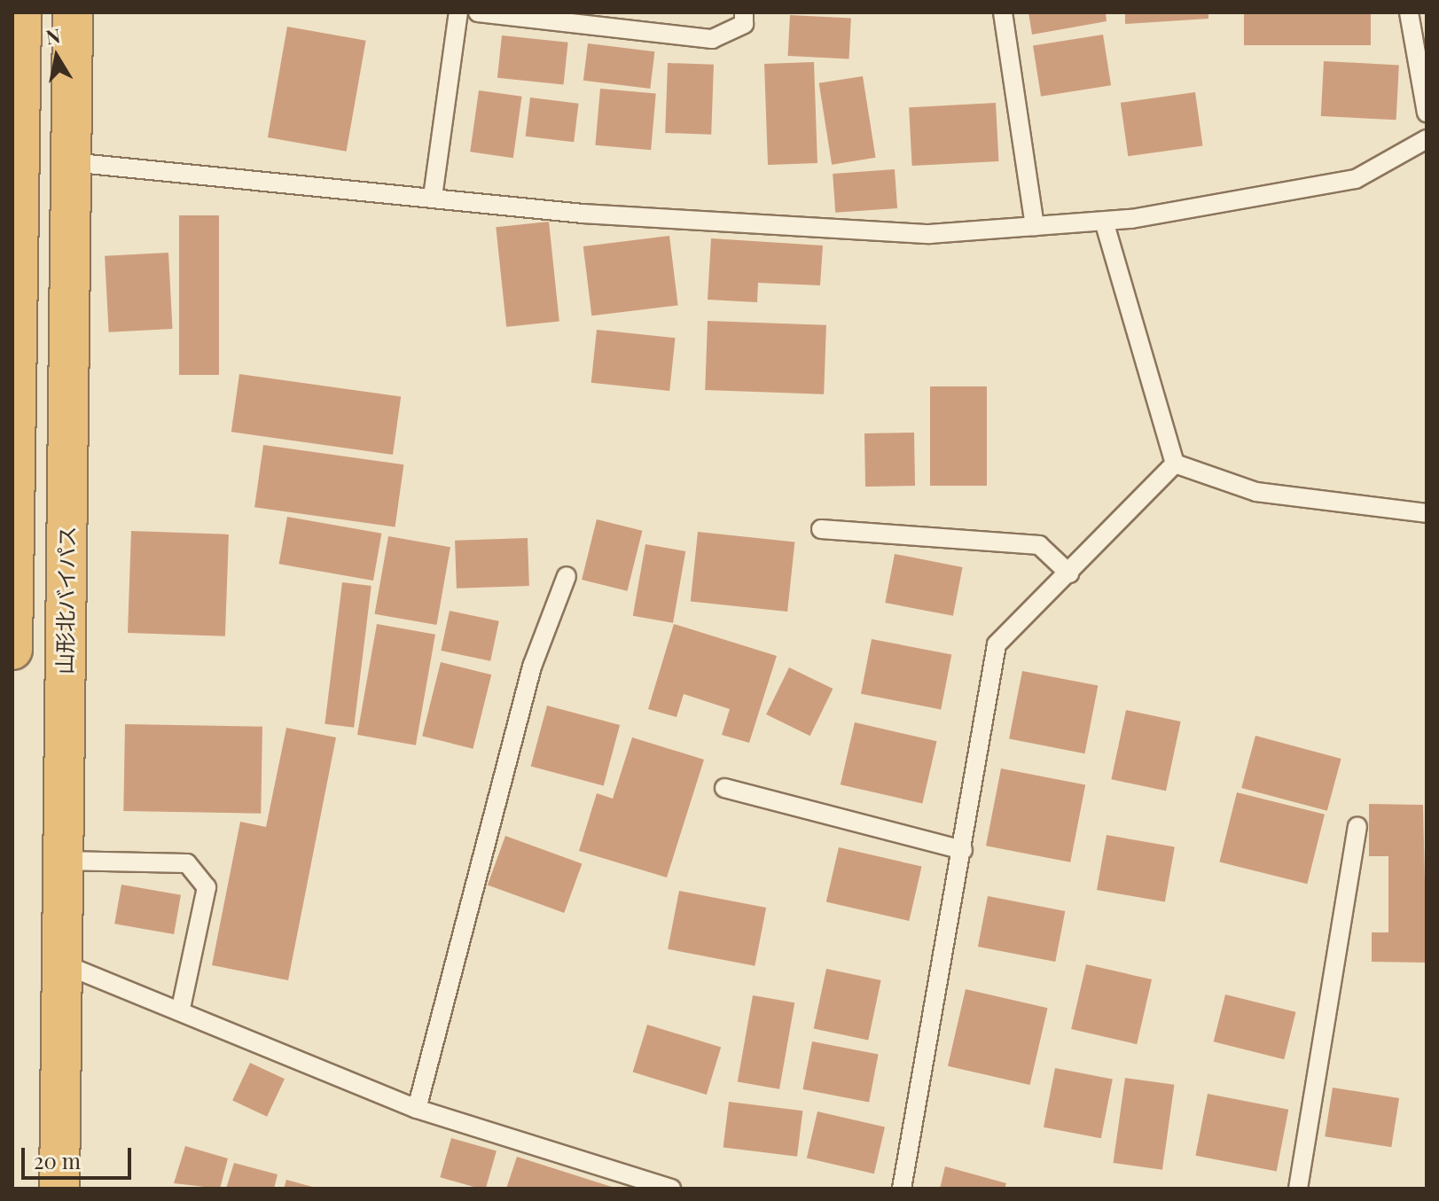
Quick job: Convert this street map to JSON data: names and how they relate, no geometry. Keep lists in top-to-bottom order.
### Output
{
  "streets": {
    "highway": ["山形北バイパス"]
  },
  "scale_bar": "20 m",
  "north": "top"
}
